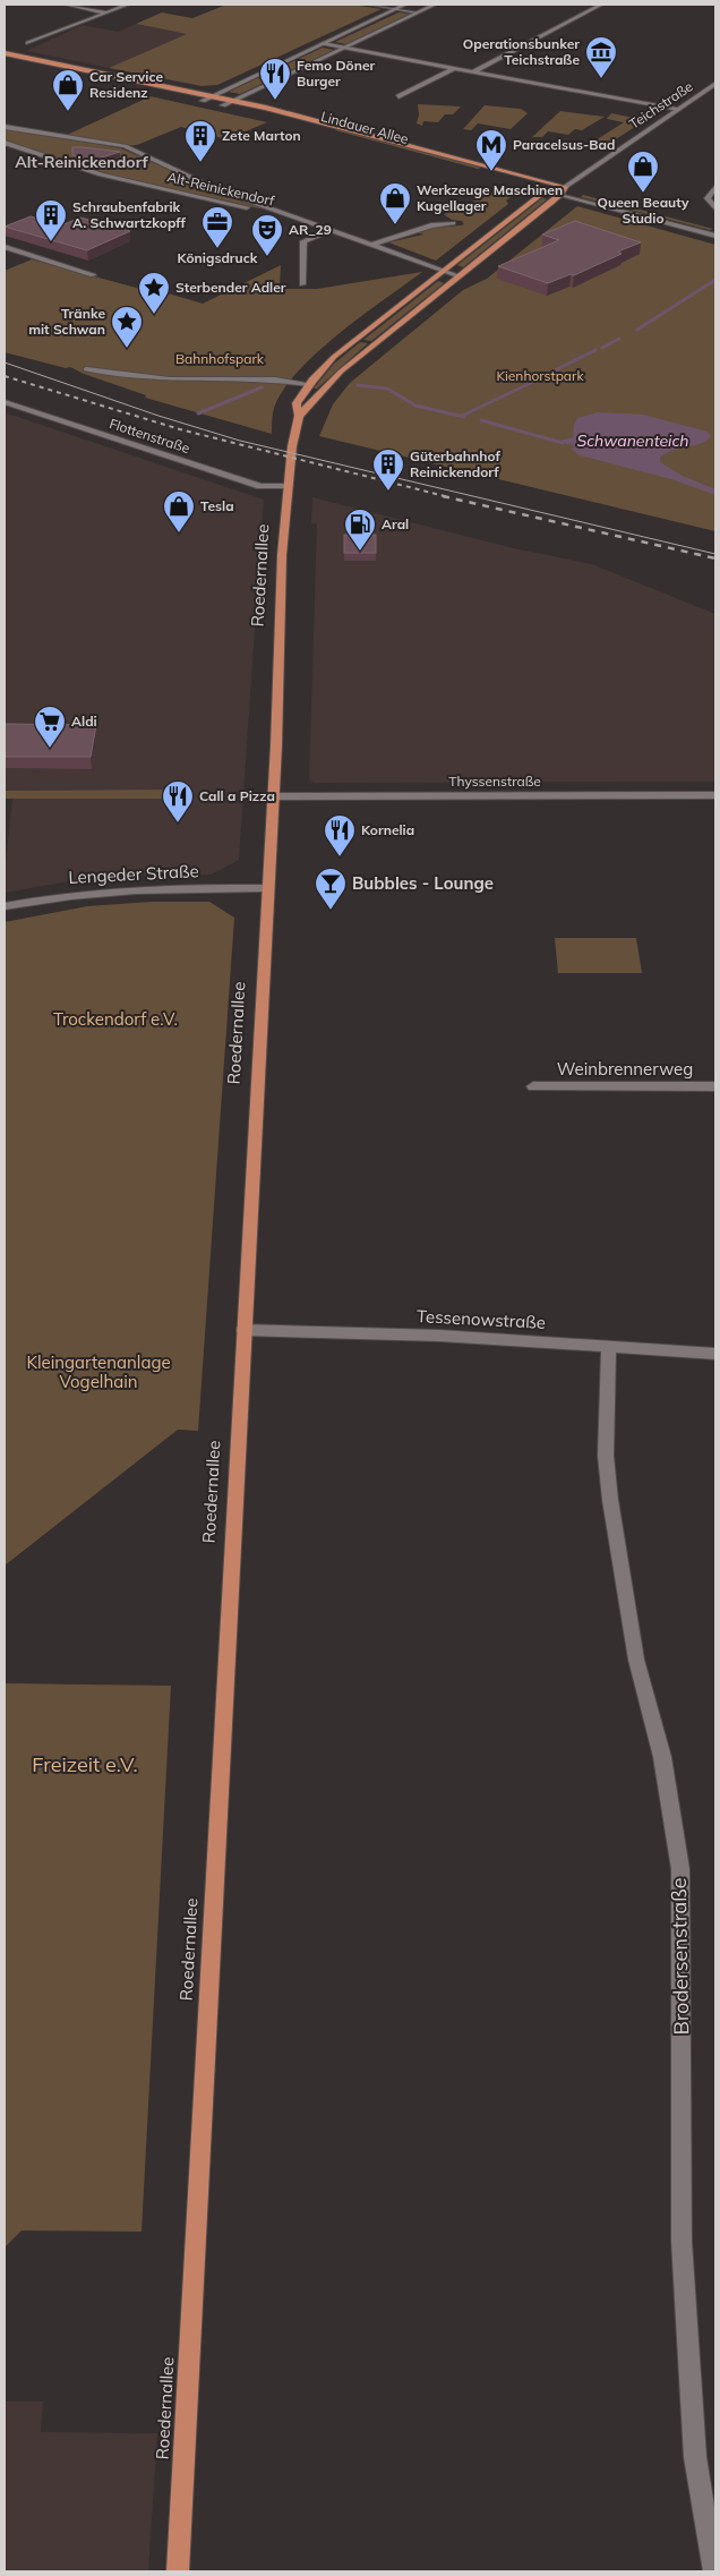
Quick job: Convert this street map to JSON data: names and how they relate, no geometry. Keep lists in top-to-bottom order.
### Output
{
  "streets": {
    "main road": ["Lindauer Allee", "Roedernallee"],
    "street": [
      "Teichstraße",
      "Alt-Reinickendorf",
      "Flottenstraße",
      "Thyssenstraße",
      "Lengeder Straße",
      "Weinbrennerweg",
      "Tessenowstraße",
      "Brodersenstraße"
    ]
  },
  "crossings": [
    ["Teichstraße", "Lindauer Allee"],
    ["Lindauer Allee", "Roedernallee"],
    ["Alt-Reinickendorf", "Roedernallee"],
    ["Flottenstraße", "Roedernallee"],
    ["Roedernallee", "Thyssenstraße"],
    ["Roedernallee", "Lengeder Straße"],
    ["Roedernallee", "Tessenowstraße"],
    ["Tessenowstraße", "Brodersenstraße"]
  ],
  "districts": ["Alt-Reinickendorf"],
  "water": ["Schwanenteich"],
  "parks": [
    "Bahnhofspark",
    "Kienhorstpark",
    "Trockendorf e.V.",
    "Kleingartenanlage Vogelhain",
    "Freizeit e.V."
  ],
  "places": {
    "museum": ["Operationsbunker Teichstraße"],
    "restaurant": ["Femo Döner Burger", "Call a Pizza", "Kornelia"],
    "shop": [
      "Car Service Residenz",
      "Queen Beauty Studio",
      "Werkzeuge Maschinen Kugellager",
      "Tesla"
    ],
    "building": ["Zete Marton", "Schraubenfabrik A. Schwartzkopff", "Güterbahnhof Reinickendorf"],
    "metro station": ["Paracelsus-Bad"],
    "office": ["Königsdruck"],
    "theatre": ["AR_29"],
    "place": ["Sterbender Adler", "Tränke mit Schwan"],
    "fuel station": ["Aral"],
    "supermarket": ["Aldi"],
    "bar": ["Bubbles - Lounge"]
  }
}
